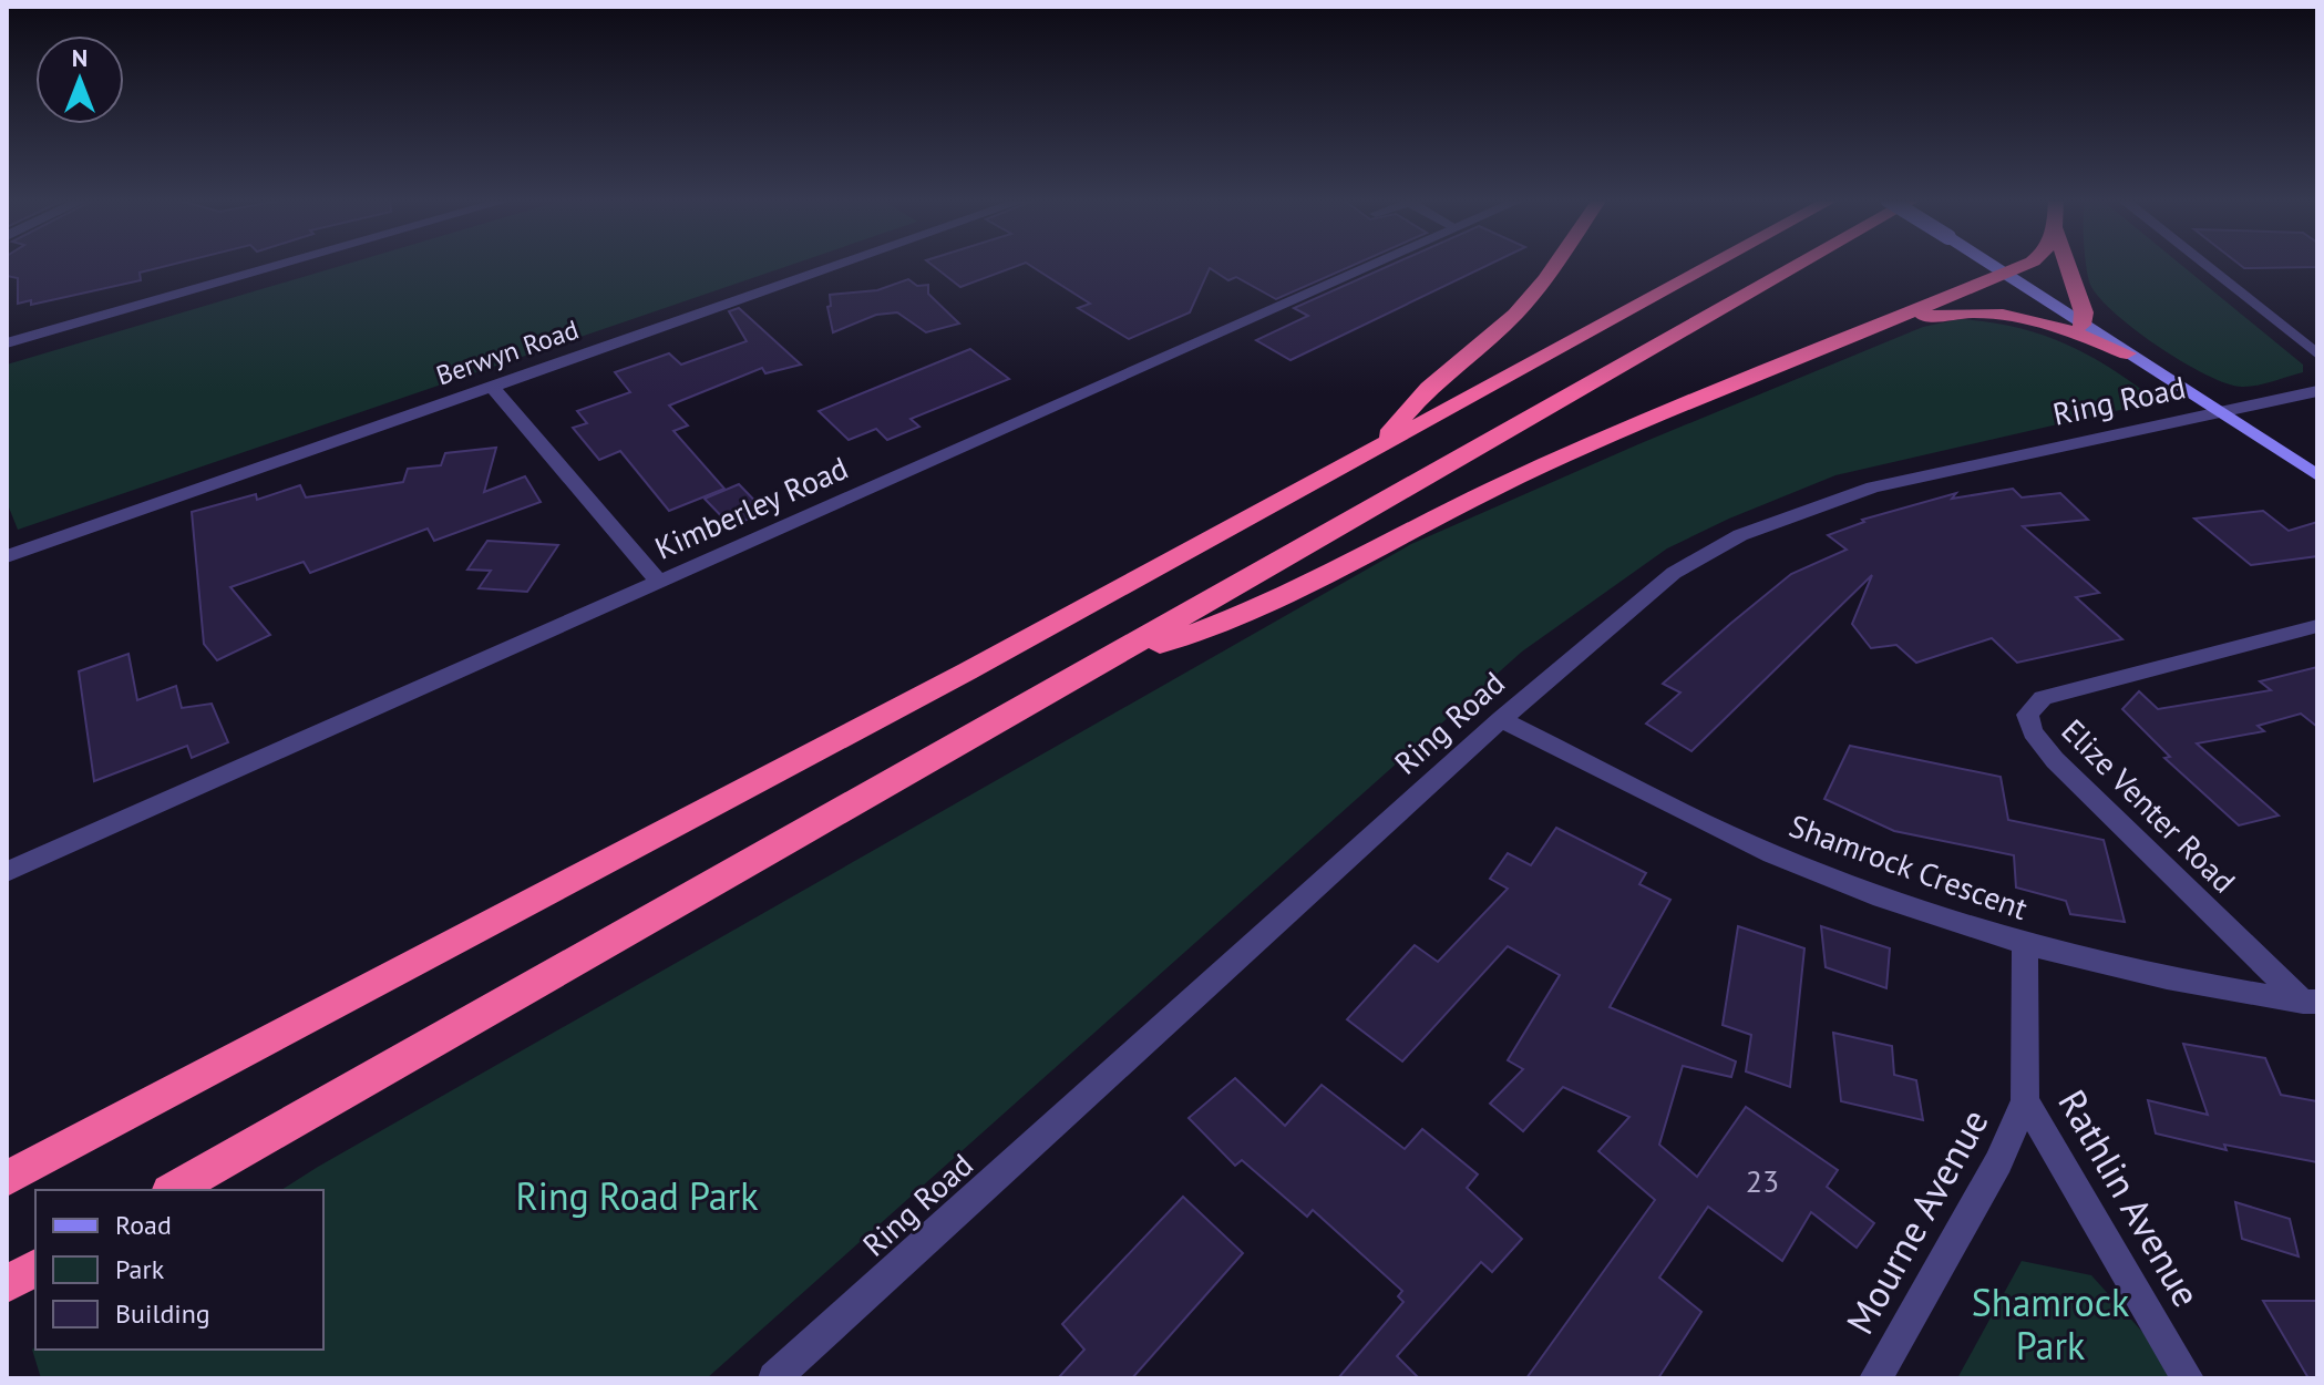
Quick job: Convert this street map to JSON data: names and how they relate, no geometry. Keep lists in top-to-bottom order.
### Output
{
  "streets": {
    "street": [
      "Berwyn Road",
      "Ring Road",
      "Kimberley Road",
      "Elize Venter Road",
      "Shamrock Crescent",
      "Rathlin Avenue",
      "Mourne Avenue"
    ]
  },
  "crossings": [
    ["Ring Road", "Shamrock Crescent"],
    ["Elize Venter Road", "Shamrock Crescent"],
    ["Shamrock Crescent", "Rathlin Avenue"],
    ["Rathlin Avenue", "Mourne Avenue"]
  ],
  "parks": ["Ring Road Park", "Shamrock Park"],
  "house_numbers": ["23"],
  "legend": ["Road", "Park", "Building"],
  "north": "top"
}
